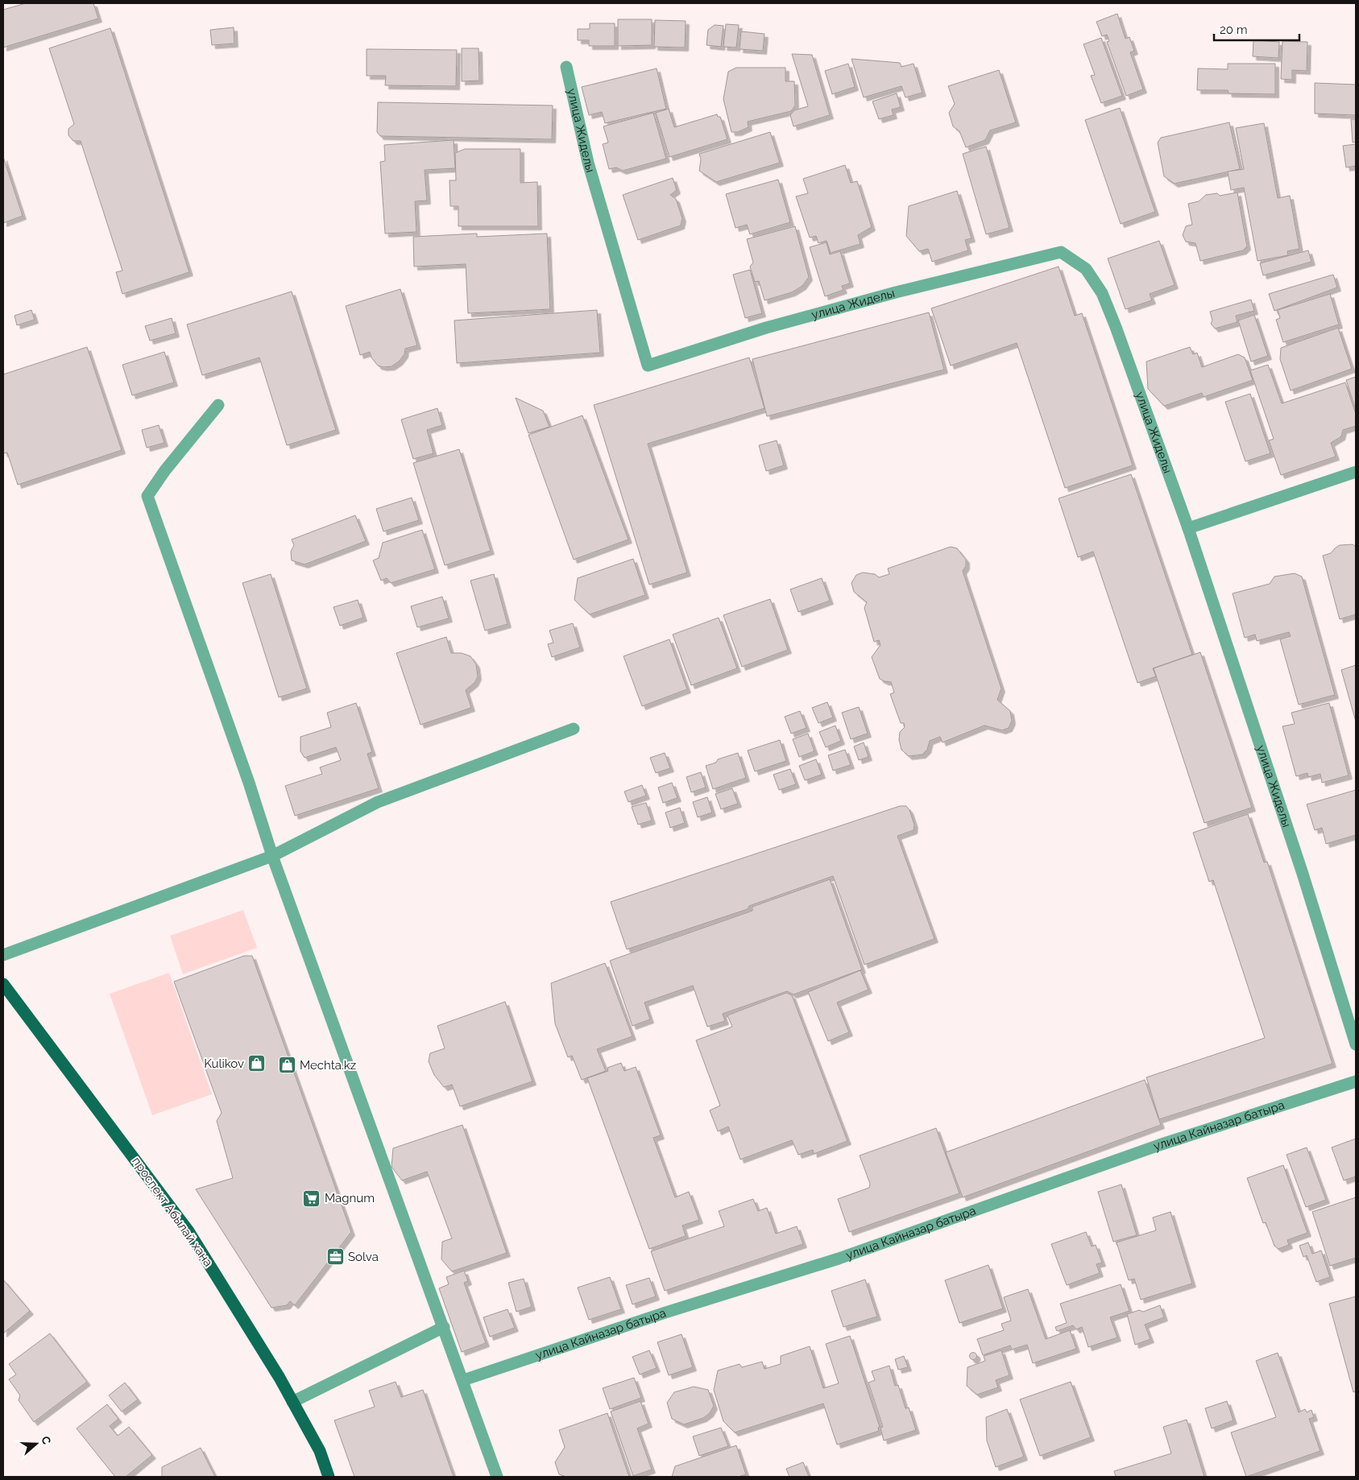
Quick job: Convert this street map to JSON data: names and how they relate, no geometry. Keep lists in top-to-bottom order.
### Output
{
  "streets": {
    "main road": ["проспект Абылай хана"],
    "street": ["улица Жиделы", "улица Кайназар батыра"]
  },
  "places": {
    "shop": ["Kulikov", "Mechta.kz"],
    "supermarket": ["Magnum"],
    "office": ["Solva"]
  },
  "scale_bar": "20 m",
  "north": "right"
}
